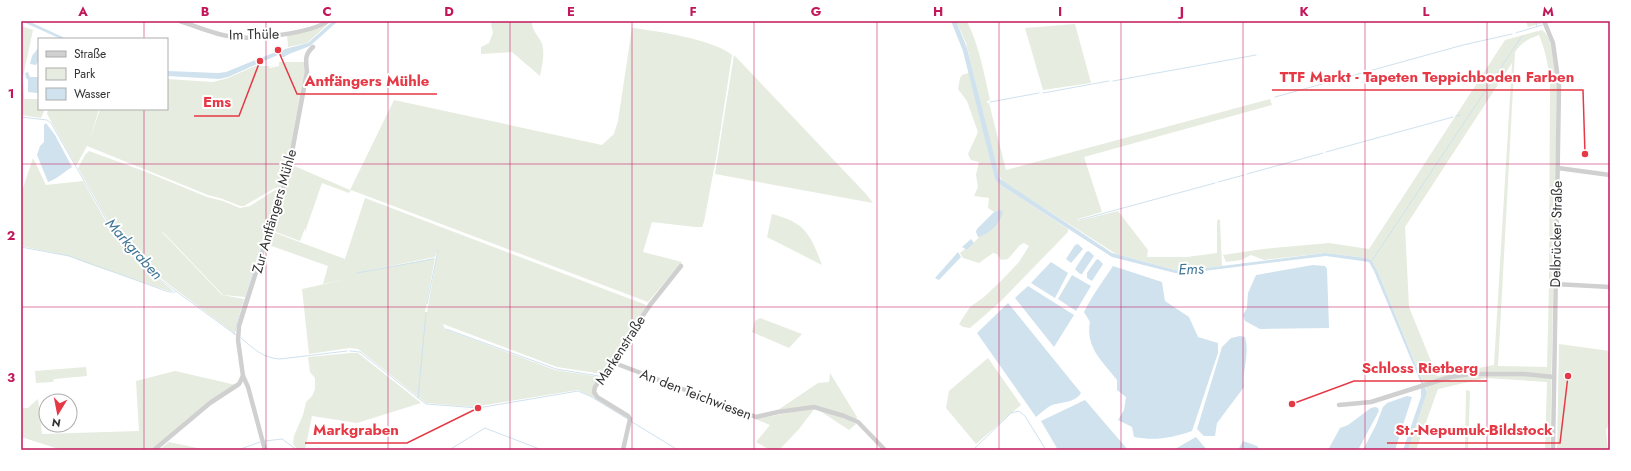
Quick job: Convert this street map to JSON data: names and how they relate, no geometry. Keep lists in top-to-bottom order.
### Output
{
  "streets": {
    "street": [
      "Im Thüle",
      "Zur Antfängers Mühle",
      "Delbrücker Straße",
      "Markenstraße",
      "An den Teichwiesen"
    ]
  },
  "crossings": [
    ["Markenstraße", "An den Teichwiesen"]
  ],
  "water": ["Markgraben", "Ems"],
  "places": [
    "Antfängers Mühle",
    "Ems",
    "TTF Markt - Tapeten Teppichboden Farben",
    "St.-Nepumuk-Bildstock",
    "Schloss Rietberg",
    "Markgraben"
  ],
  "legend": ["Straße", "Park", "Wasser"],
  "north": "bottom",
  "grid": {
    "columns": [
      "A",
      "B",
      "C",
      "D",
      "E",
      "F",
      "G",
      "H",
      "I",
      "J",
      "K",
      "L",
      "M"
    ],
    "rows": ["1", "2", "3"]
  }
}
